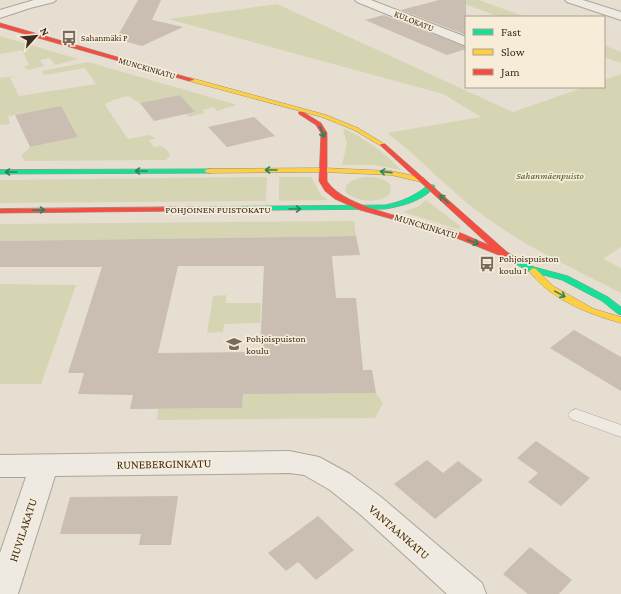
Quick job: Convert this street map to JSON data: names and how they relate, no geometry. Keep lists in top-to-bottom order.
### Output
{
  "streets": {
    "main road": ["MUNCKINKATU", "POHJOINEN PUISTOKATU"],
    "street": [
      "KULOKATU",
      "RUNEBERGINKATU",
      "HUVILAKATU",
      "VANTAANKATU"
    ]
  },
  "crossings": [
    ["MUNCKINKATU", "POHJOINEN PUISTOKATU"],
    ["RUNEBERGINKATU", "HUVILAKATU"],
    ["RUNEBERGINKATU", "VANTAANKATU"]
  ],
  "parks": ["Sahanmäenpuisto"],
  "places": {
    "bus stop": ["Sahanmäki P", "Pohjoispuiston koulu I"],
    "school or university": ["Pohjoispuiston koulu"]
  },
  "legend": ["Fast", "Slow", "Jam"],
  "north": "top right"
}
